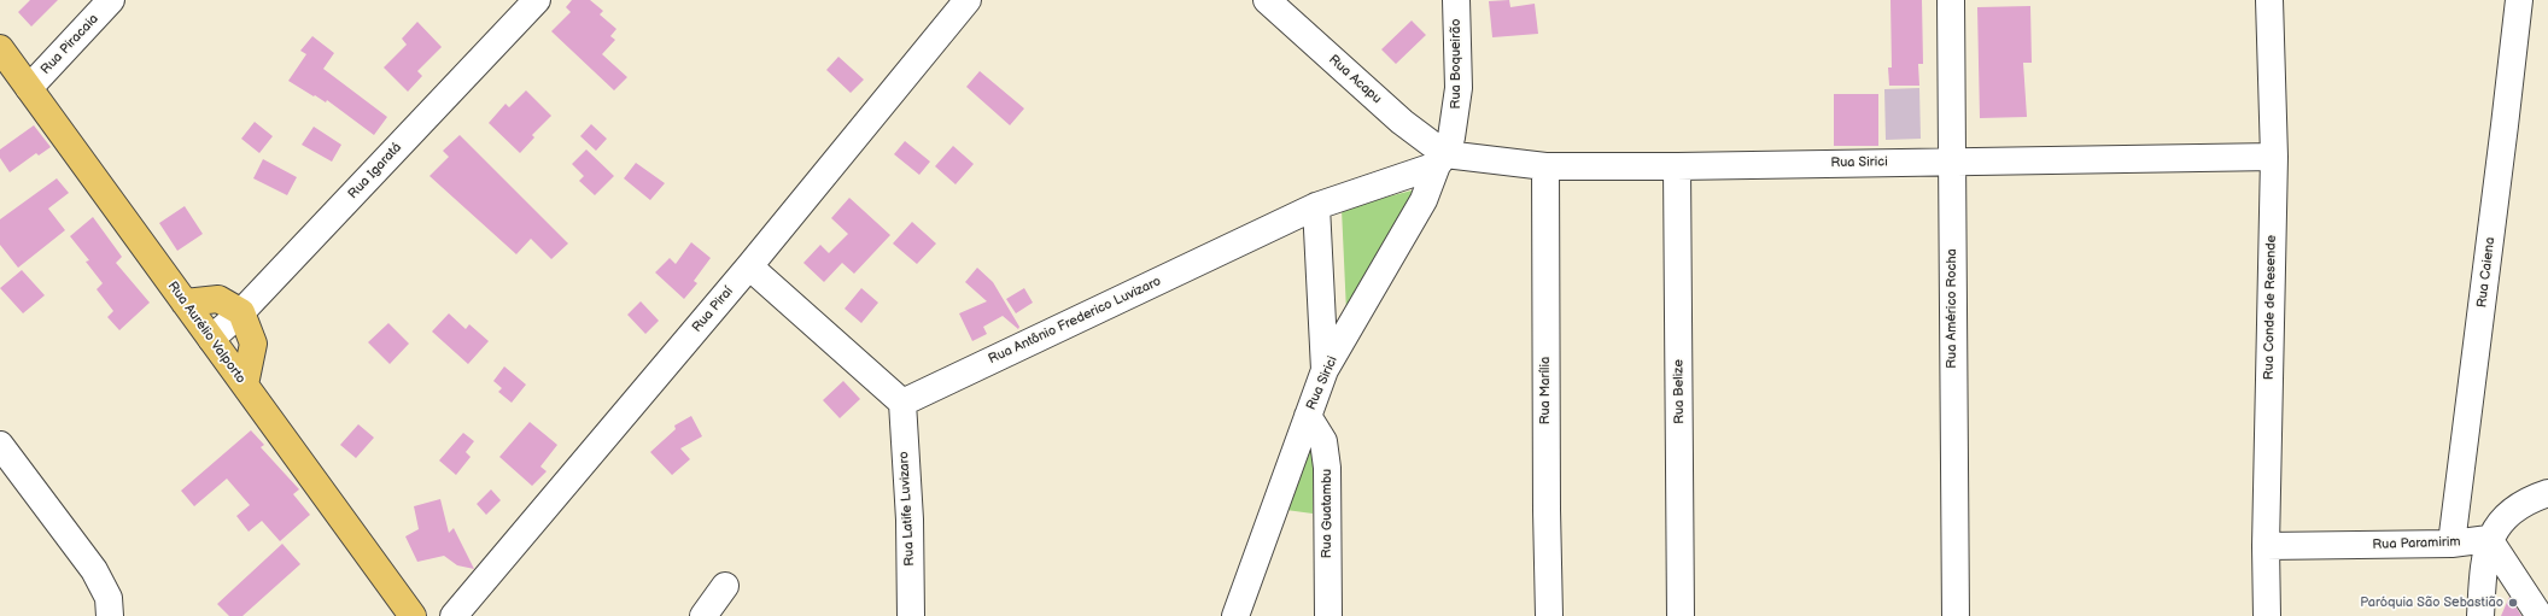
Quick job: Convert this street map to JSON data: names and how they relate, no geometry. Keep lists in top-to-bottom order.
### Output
{
  "streets": {
    "main road": ["Rua Aurélio Valporto"],
    "street": [
      "Rua Piracaia",
      "Rua Boqueirão",
      "Rua Acapu",
      "Rua Sirici",
      "Rua Igaratá",
      "Rua Caiena",
      "Rua Conde de Resende",
      "Rua Américo Rocha",
      "Rua Piraí",
      "Rua Antônio Frederico Luvizaro",
      "Rua Marília",
      "Rua Belize",
      "Rua Latife Luvizaro",
      "Rua Guatambu",
      "Rua Paramirim"
    ]
  },
  "crossings": [
    ["Rua Piracaia", "Rua Aurélio Valporto"],
    ["Rua Boqueirão", "Rua Acapu"],
    ["Rua Boqueirão", "Rua Sirici"],
    ["Rua Boqueirão", "Rua Antônio Frederico Luvizaro"],
    ["Rua Acapu", "Rua Sirici"],
    ["Rua Acapu", "Rua Antônio Frederico Luvizaro"],
    ["Rua Sirici", "Rua Conde de Resende"],
    ["Rua Sirici", "Rua Américo Rocha"],
    ["Rua Sirici", "Rua Antônio Frederico Luvizaro"],
    ["Rua Sirici", "Rua Marília"],
    ["Rua Sirici", "Rua Belize"],
    ["Rua Sirici", "Rua Guatambu"],
    ["Rua Igaratá", "Rua Aurélio Valporto"],
    ["Rua Caiena", "Rua Paramirim"],
    ["Rua Conde de Resende", "Rua Paramirim"],
    ["Rua Antônio Frederico Luvizaro", "Rua Latife Luvizaro"]
  ],
  "places": ["Paróquia São Sebastião"]
}
